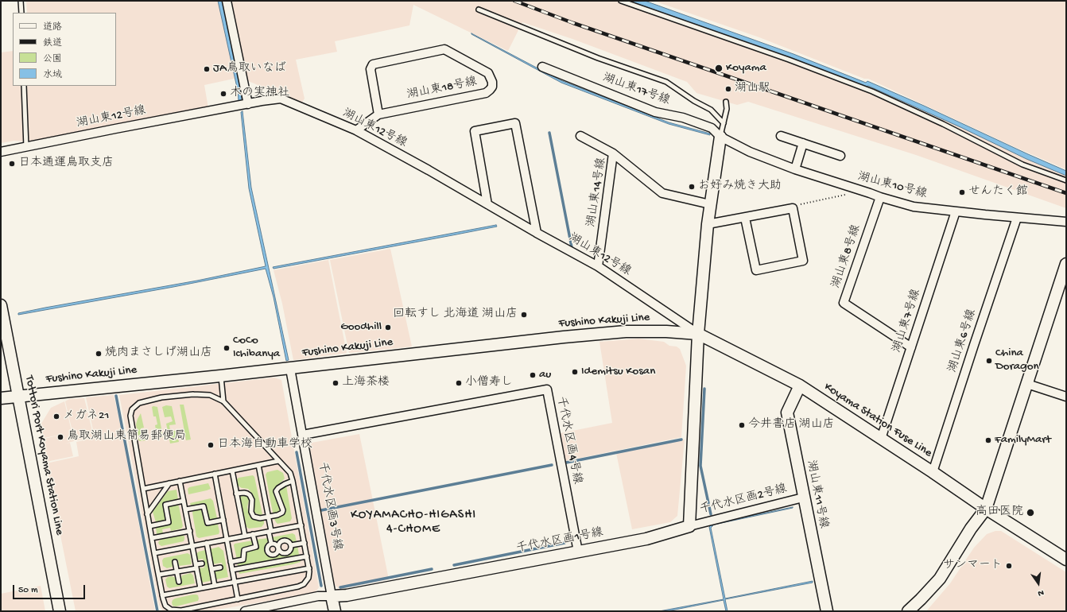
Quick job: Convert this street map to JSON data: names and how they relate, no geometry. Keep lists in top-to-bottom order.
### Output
{
  "streets": {
    "main road": [
      "Fushino Kakuji Line",
      "Koyama Station Fuse Line",
      "Tottori Port Koyama Station Line",
      "湖山東11号線",
      "千代水区画3号線",
      "千代水区画1号線"
    ],
    "street": [
      "湖山東18号線",
      "湖山東17号線",
      "湖山東12号線",
      "湖山東10号線",
      "湖山東14号線",
      "湖山東8号線",
      "湖山東7号線",
      "湖山東6号線",
      "千代水区画4号線",
      "千代水区画2号線"
    ]
  },
  "crossings": [
    ["湖山東18号線", "湖山東12号線"],
    ["湖山東17号線", "湖山東10号線"],
    ["湖山東12号線", "湖山東14号線"],
    ["湖山東12号線", "Fushino Kakuji Line"],
    ["湖山東12号線", "Koyama Station Fuse Line"],
    ["湖山東10号線", "湖山東8号線"],
    ["湖山東10号線", "湖山東7号線"],
    ["湖山東10号線", "湖山東6号線"],
    ["湖山東8号線", "湖山東7号線"],
    ["Fushino Kakuji Line", "Koyama Station Fuse Line"],
    ["Fushino Kakuji Line", "Tottori Port Koyama Station Line"],
    ["Fushino Kakuji Line", "千代水区画3号線"],
    ["湖山東7号線", "Koyama Station Fuse Line"],
    ["湖山東6号線", "Koyama Station Fuse Line"],
    ["Koyama Station Fuse Line", "湖山東11号線"],
    ["千代水区画4号線", "千代水区画3号線"],
    ["千代水区画4号線", "千代水区画1号線"],
    ["湖山東11号線", "千代水区画2号線"],
    ["千代水区画2号線", "千代水区画1号線"],
    ["千代水区画3号線", "千代水区画1号線"]
  ],
  "districts": ["KOYAMACHO-HIGASHI 4-CHOME"],
  "places": [
    "Koyama",
    "JA鳥取いなば",
    "湖山駅",
    "木の実神社",
    "日本通運鳥取支店",
    "お好み焼き大助",
    "せんたく館",
    "回転すし 北海道 湖山店",
    "Goodhill",
    "CoCo Ichibanya",
    "焼肉まさしげ湖山店",
    "China Doragon",
    "Idemitsu Kosan",
    "au",
    "上海茶楼",
    "小僧寿し",
    "メガネ21",
    "今井書店 湖山店",
    "鳥取湖山東簡易郵便局",
    "FamilyMart",
    "日本海自動車学校",
    "高田医院",
    "サンマート"
  ],
  "legend": [
    "道路",
    "鉄道",
    "公園",
    "水域"
  ],
  "scale_bar": "50 m",
  "north": "bottom"
}
